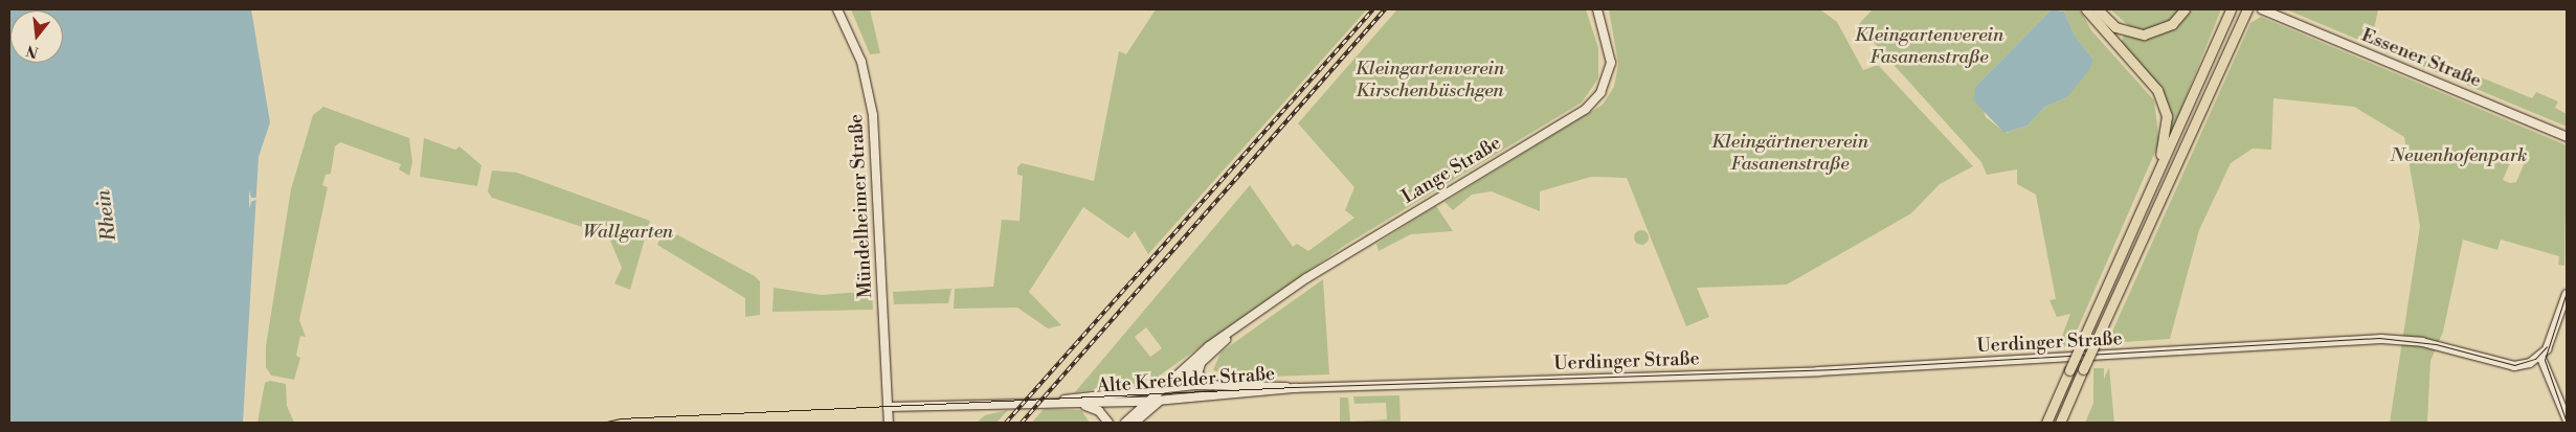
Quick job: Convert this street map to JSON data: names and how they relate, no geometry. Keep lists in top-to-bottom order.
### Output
{
  "streets": {
    "street": [
      "Essener Straße",
      "Lange Straße",
      "Mündelheimer Straße",
      "Uerdinger Straße",
      "Alte Krefelder Straße"
    ]
  },
  "crossings": [
    ["Lange Straße", "Alte Krefelder Straße"],
    ["Mündelheimer Straße", "Alte Krefelder Straße"],
    ["Uerdinger Straße", "Alte Krefelder Straße"]
  ],
  "water": ["Rhein"],
  "parks": [
    "Kleingartenverein Fasanenstraße",
    "Kleingartenverein Kirschenbüschgen",
    "Kleingärtnerverein Fasanenstraße",
    "Neuenhofenpark",
    "Wallgarten"
  ],
  "north": "bottom"
}
